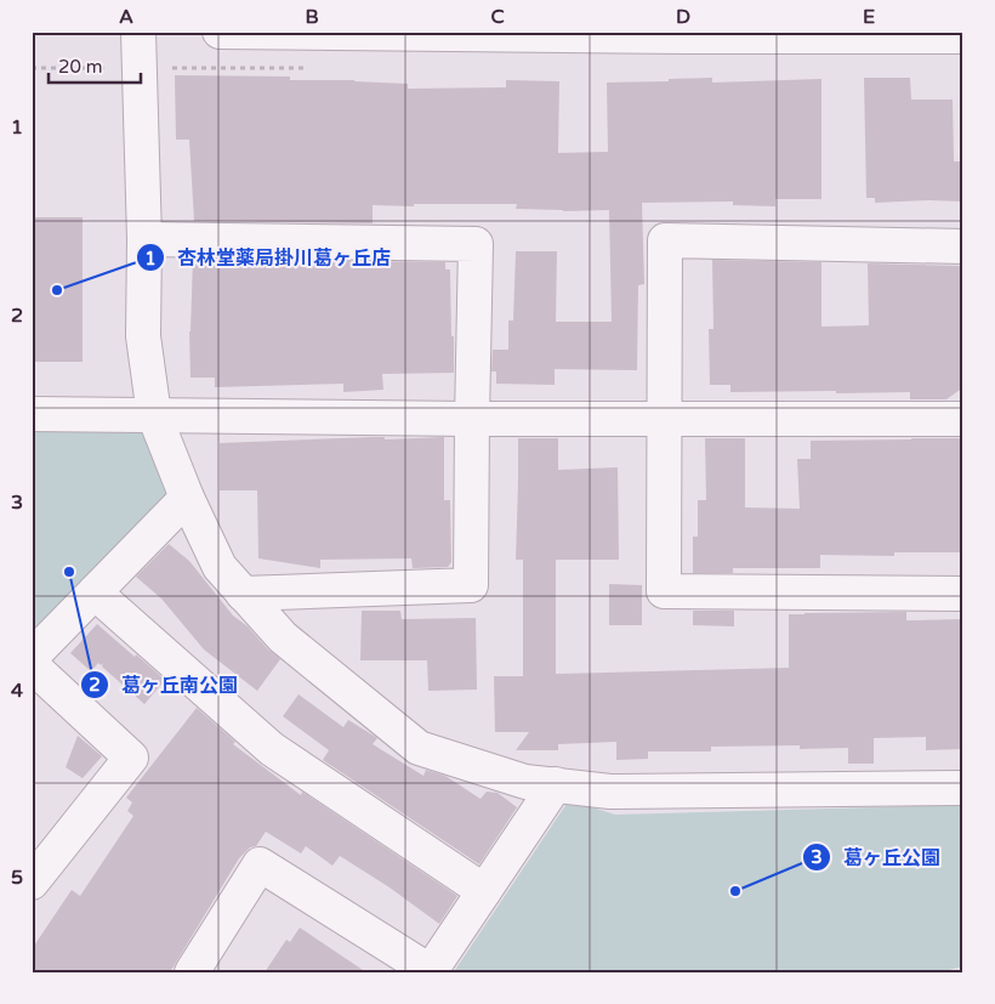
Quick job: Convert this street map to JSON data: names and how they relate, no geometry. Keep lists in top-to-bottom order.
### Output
{
  "places": ["杏林堂薬局掛川葛ヶ丘店", "葛ヶ丘南公園", "葛ヶ丘公園"],
  "scale_bar": "20 m",
  "grid": {
    "columns": [
      "A",
      "B",
      "C",
      "D",
      "E"
    ],
    "rows": [
      "1",
      "2",
      "3",
      "4",
      "5"
    ]
  }
}
